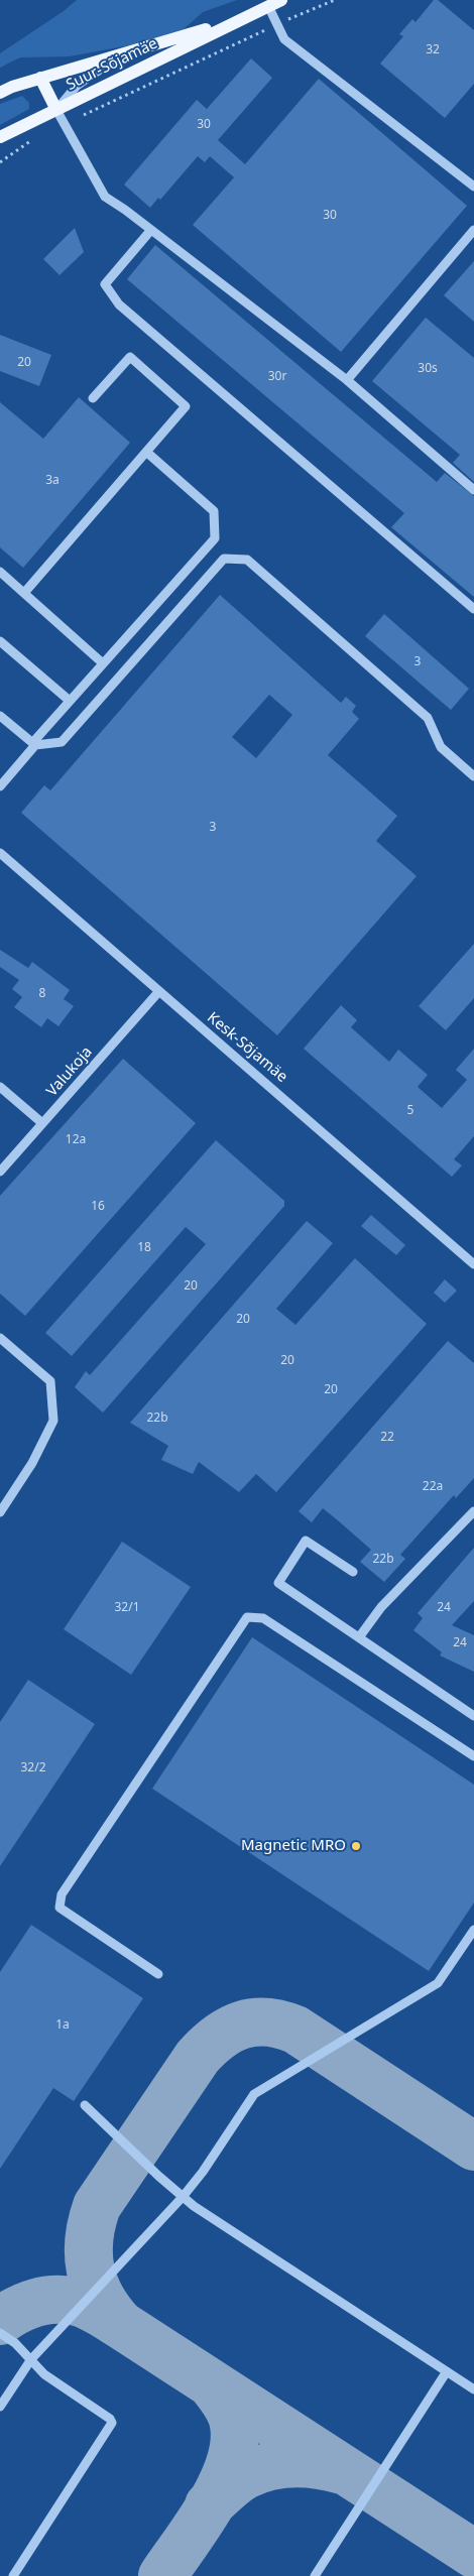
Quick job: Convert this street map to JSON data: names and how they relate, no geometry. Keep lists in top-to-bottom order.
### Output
{
  "streets": {
    "main road": ["Suur-Sõjamäe"],
    "street": ["Kesk-Sõjamäe", "Valukoja"]
  },
  "crossings": [
    ["Kesk-Sõjamäe", "Valukoja"]
  ],
  "places": ["Magnetic MRO"],
  "house_numbers": [
    "32",
    "30",
    "30",
    "20",
    "30s",
    "30r",
    "3a",
    "3",
    "3",
    "8",
    "5",
    "12a",
    "16",
    "18",
    "20",
    "20",
    "20",
    "20",
    "22b",
    "22",
    "22a",
    "22b",
    "32/1",
    "24",
    "24",
    "32/2",
    "1a"
  ]
}
